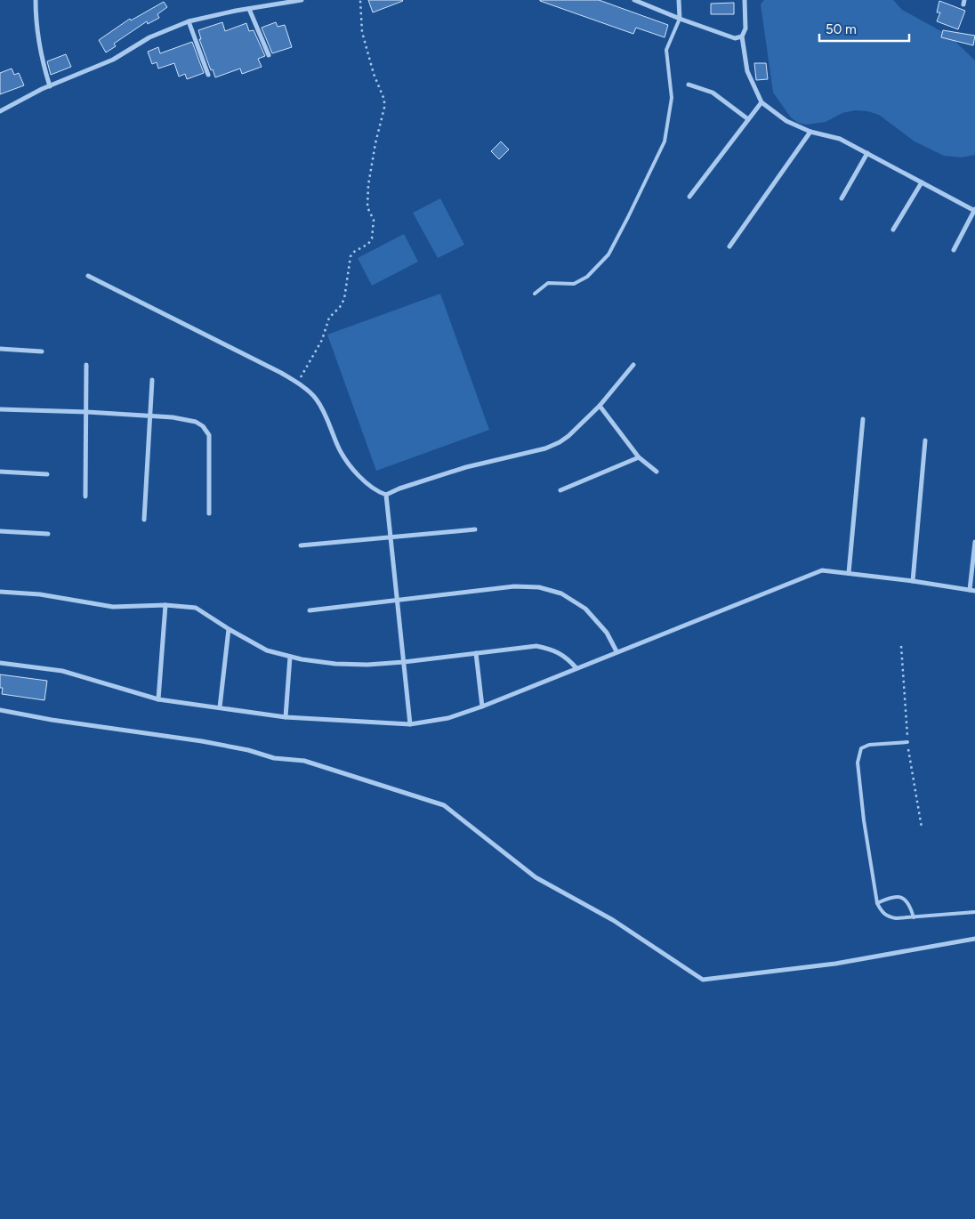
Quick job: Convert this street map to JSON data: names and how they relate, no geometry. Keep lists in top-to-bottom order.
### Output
{
  "scale_bar": "50 m"
}
